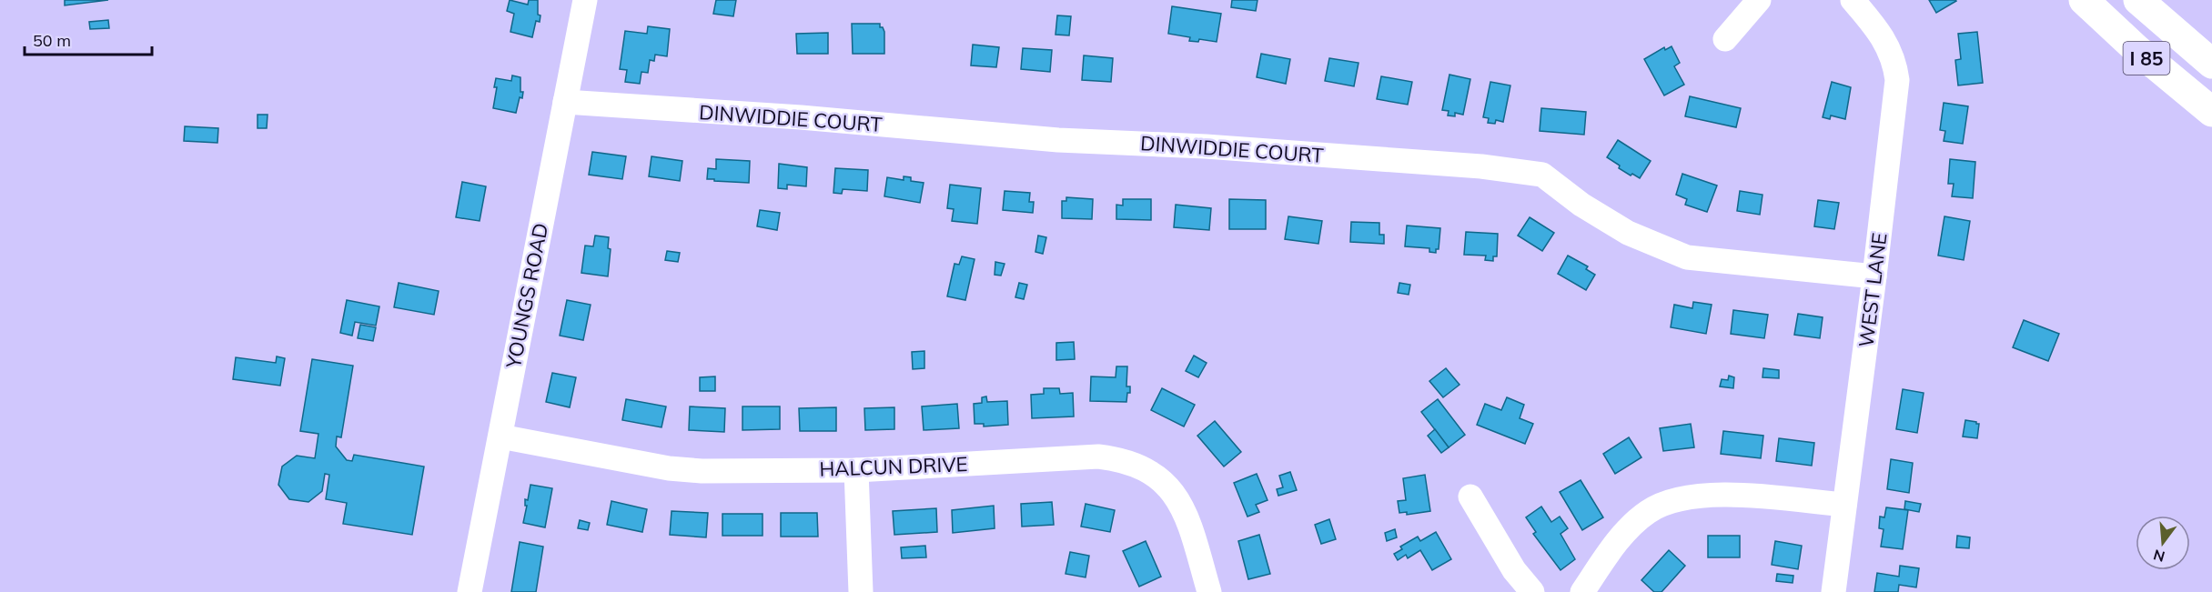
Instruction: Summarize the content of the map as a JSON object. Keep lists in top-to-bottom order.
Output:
{
  "streets": {
    "highway": ["I 85"],
    "street": [
      "DINWIDDIE COURT",
      "WEST LANE",
      "YOUNGS ROAD",
      "HALCUN DRIVE"
    ]
  },
  "crossings": [
    ["DINWIDDIE COURT", "WEST LANE"],
    ["DINWIDDIE COURT", "YOUNGS ROAD"],
    ["YOUNGS ROAD", "HALCUN DRIVE"]
  ],
  "scale_bar": "50 m",
  "north": "bottom"
}
